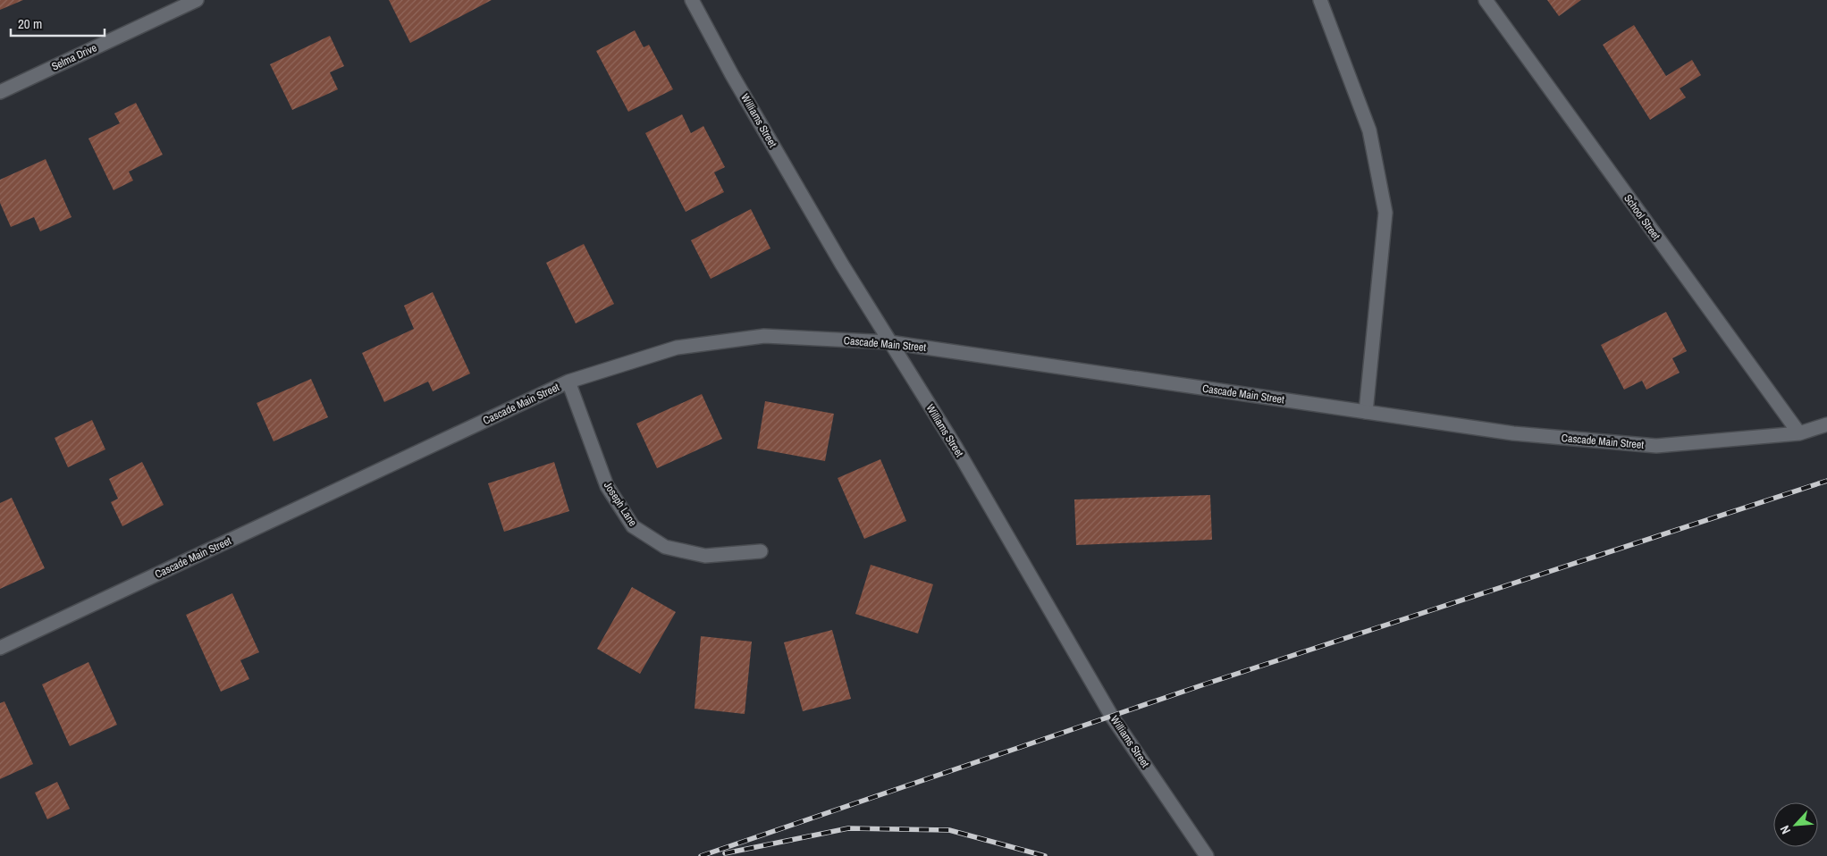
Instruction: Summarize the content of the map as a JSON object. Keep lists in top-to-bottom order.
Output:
{
  "streets": {
    "street": [
      "Selma Drive",
      "Williams Street",
      "School Street",
      "Cascade Main Street",
      "Joseph Lane"
    ]
  },
  "crossings": [
    ["Williams Street", "Cascade Main Street"],
    ["School Street", "Cascade Main Street"],
    ["Cascade Main Street", "Joseph Lane"]
  ],
  "scale_bar": "20 m",
  "north": "bottom left"
}
